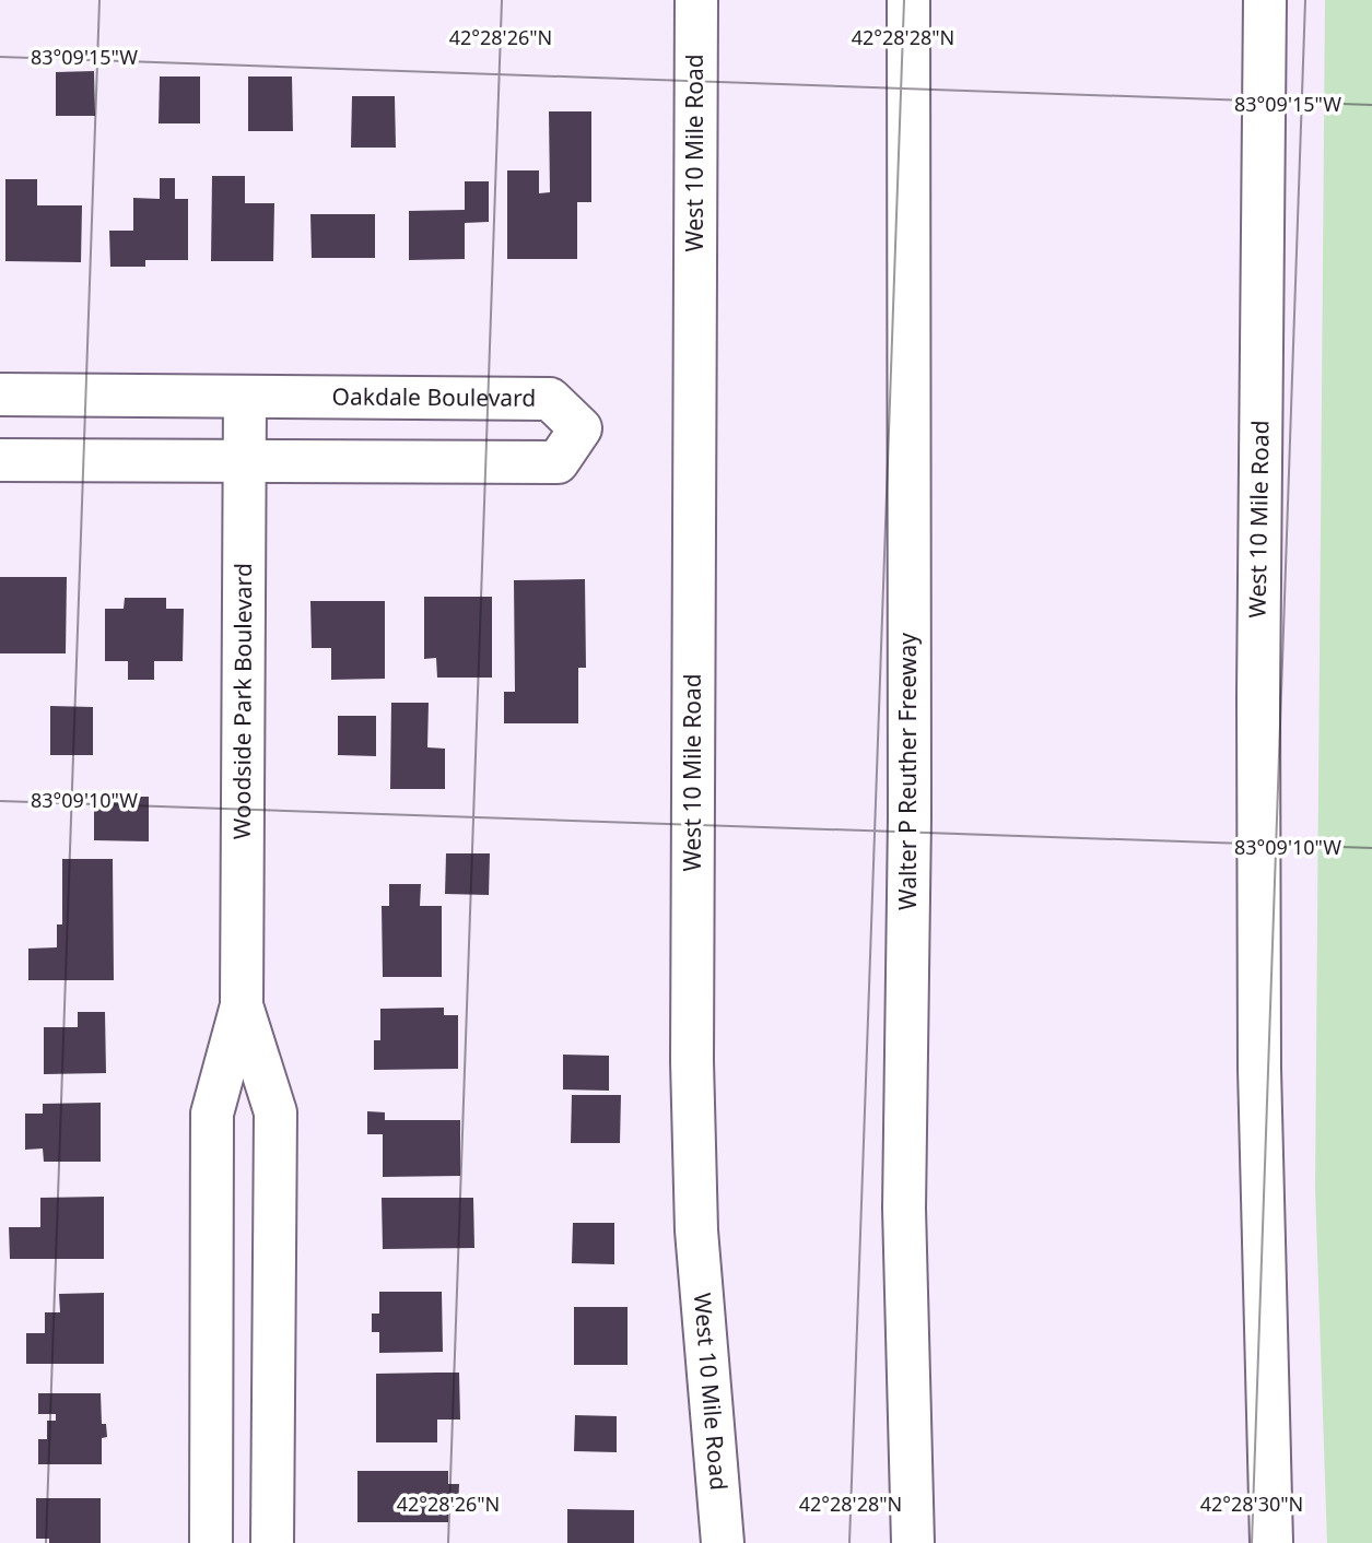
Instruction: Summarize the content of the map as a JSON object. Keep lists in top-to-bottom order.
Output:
{
  "streets": {
    "main road": [
      "West 10 Mile Road",
      "Oakdale Boulevard",
      "Woodside Park Boulevard",
      "Walter P Reuther Freeway"
    ]
  },
  "crossings": [
    ["Oakdale Boulevard", "Woodside Park Boulevard"]
  ],
  "coordinates": [
    "42°28'26\"N",
    "42°28'28\"N",
    "83°09'15\"W",
    "83°09'10\"W",
    "42°28'30\"N"
  ]
}
